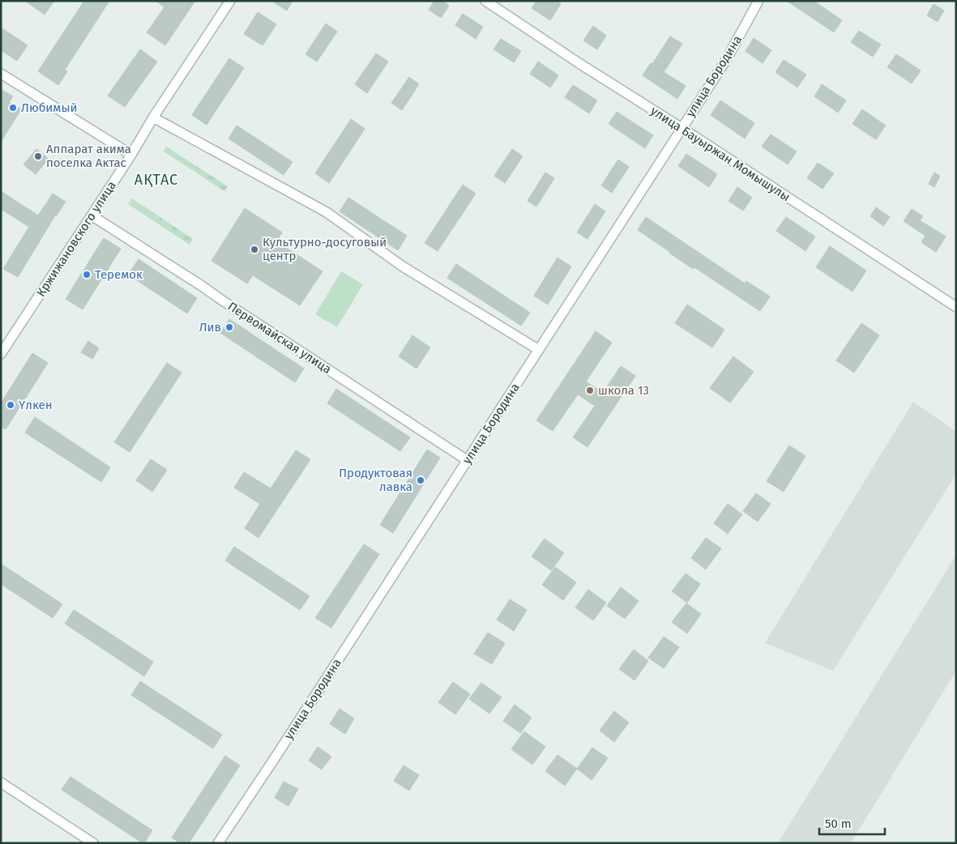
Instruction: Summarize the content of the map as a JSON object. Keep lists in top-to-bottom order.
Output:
{
  "streets": {
    "street": [
      "улица Бородина",
      "улица Бауыржан Момышулы",
      "Кржижановского улица",
      "Первомайская улица"
    ]
  },
  "crossings": [
    ["улица Бородина", "улица Бауыржан Момышулы"],
    ["улица Бородина", "Первомайская улица"],
    ["Кржижановского улица", "Первомайская улица"]
  ],
  "districts": ["АҚТАС"],
  "places": [
    "Любимый",
    "Аппарат акима поселка Актас",
    "Культурно-досуговый центр",
    "Теремок",
    "Лив",
    "школа 13",
    "Yлкен",
    "Продуктовая лавка"
  ],
  "scale_bar": "50 m"
}
